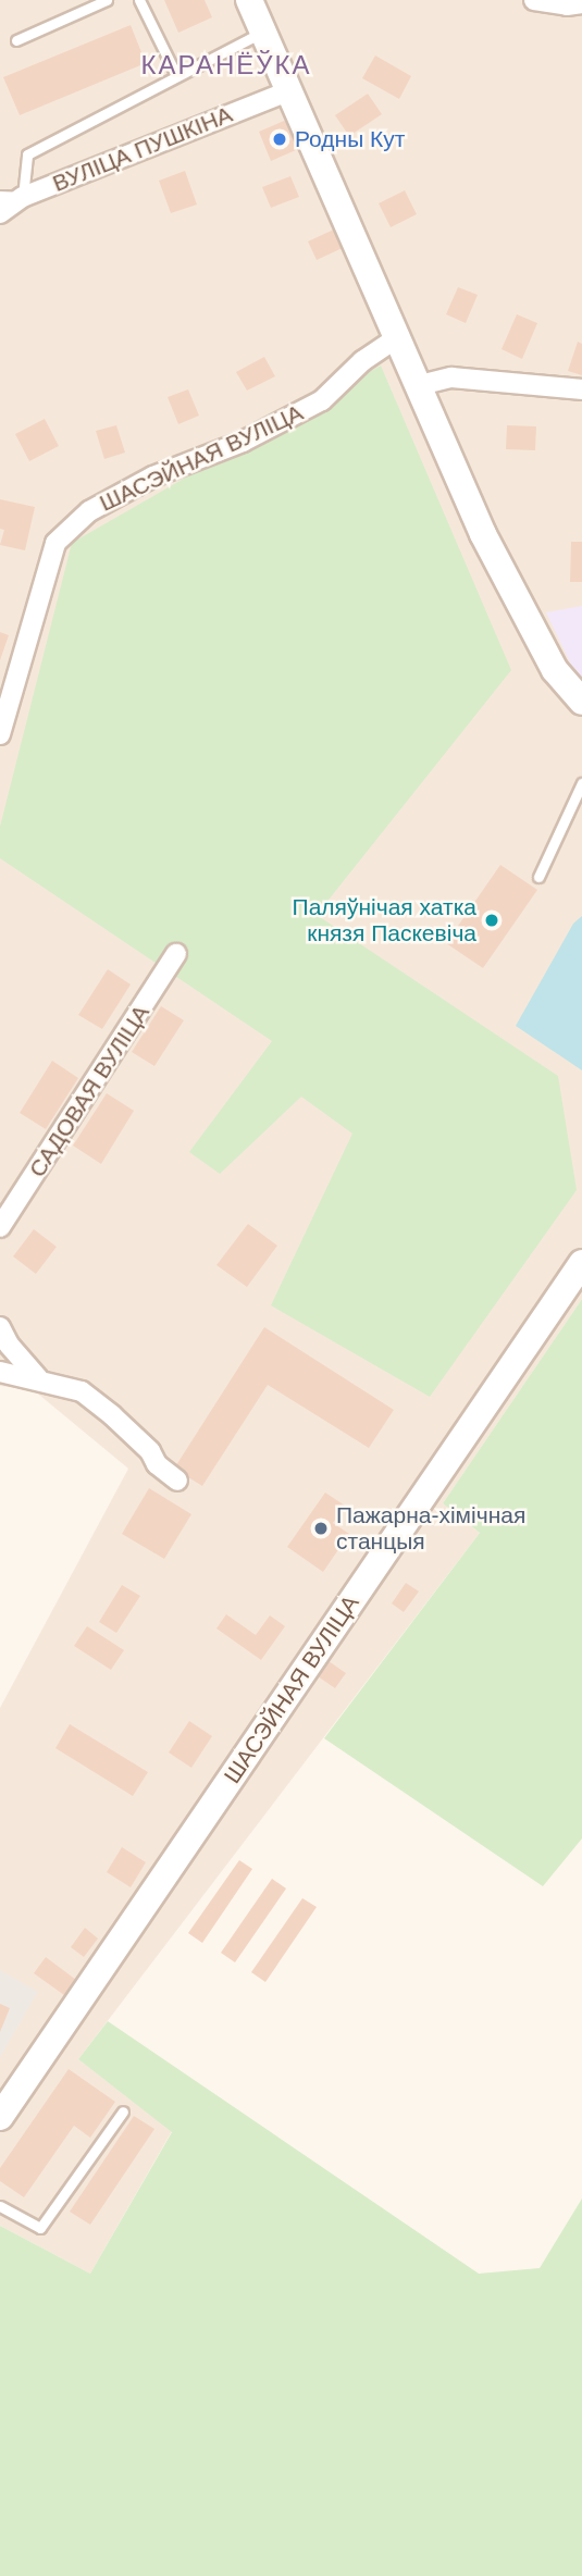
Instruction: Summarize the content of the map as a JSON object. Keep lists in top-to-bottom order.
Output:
{
  "streets": {
    "main road": ["ШАСЭЙНАЯ ВУЛІЦА"],
    "street": ["ВУЛІЦА ПУШКІНА", "САДОВАЯ ВУЛІЦА"]
  },
  "districts": ["КАРАНЁЎКА"],
  "places": ["Родны Кут", "Паляўнічая хатка князя Паскевіча", "Пажарна-хімічная станцыя"]
}
